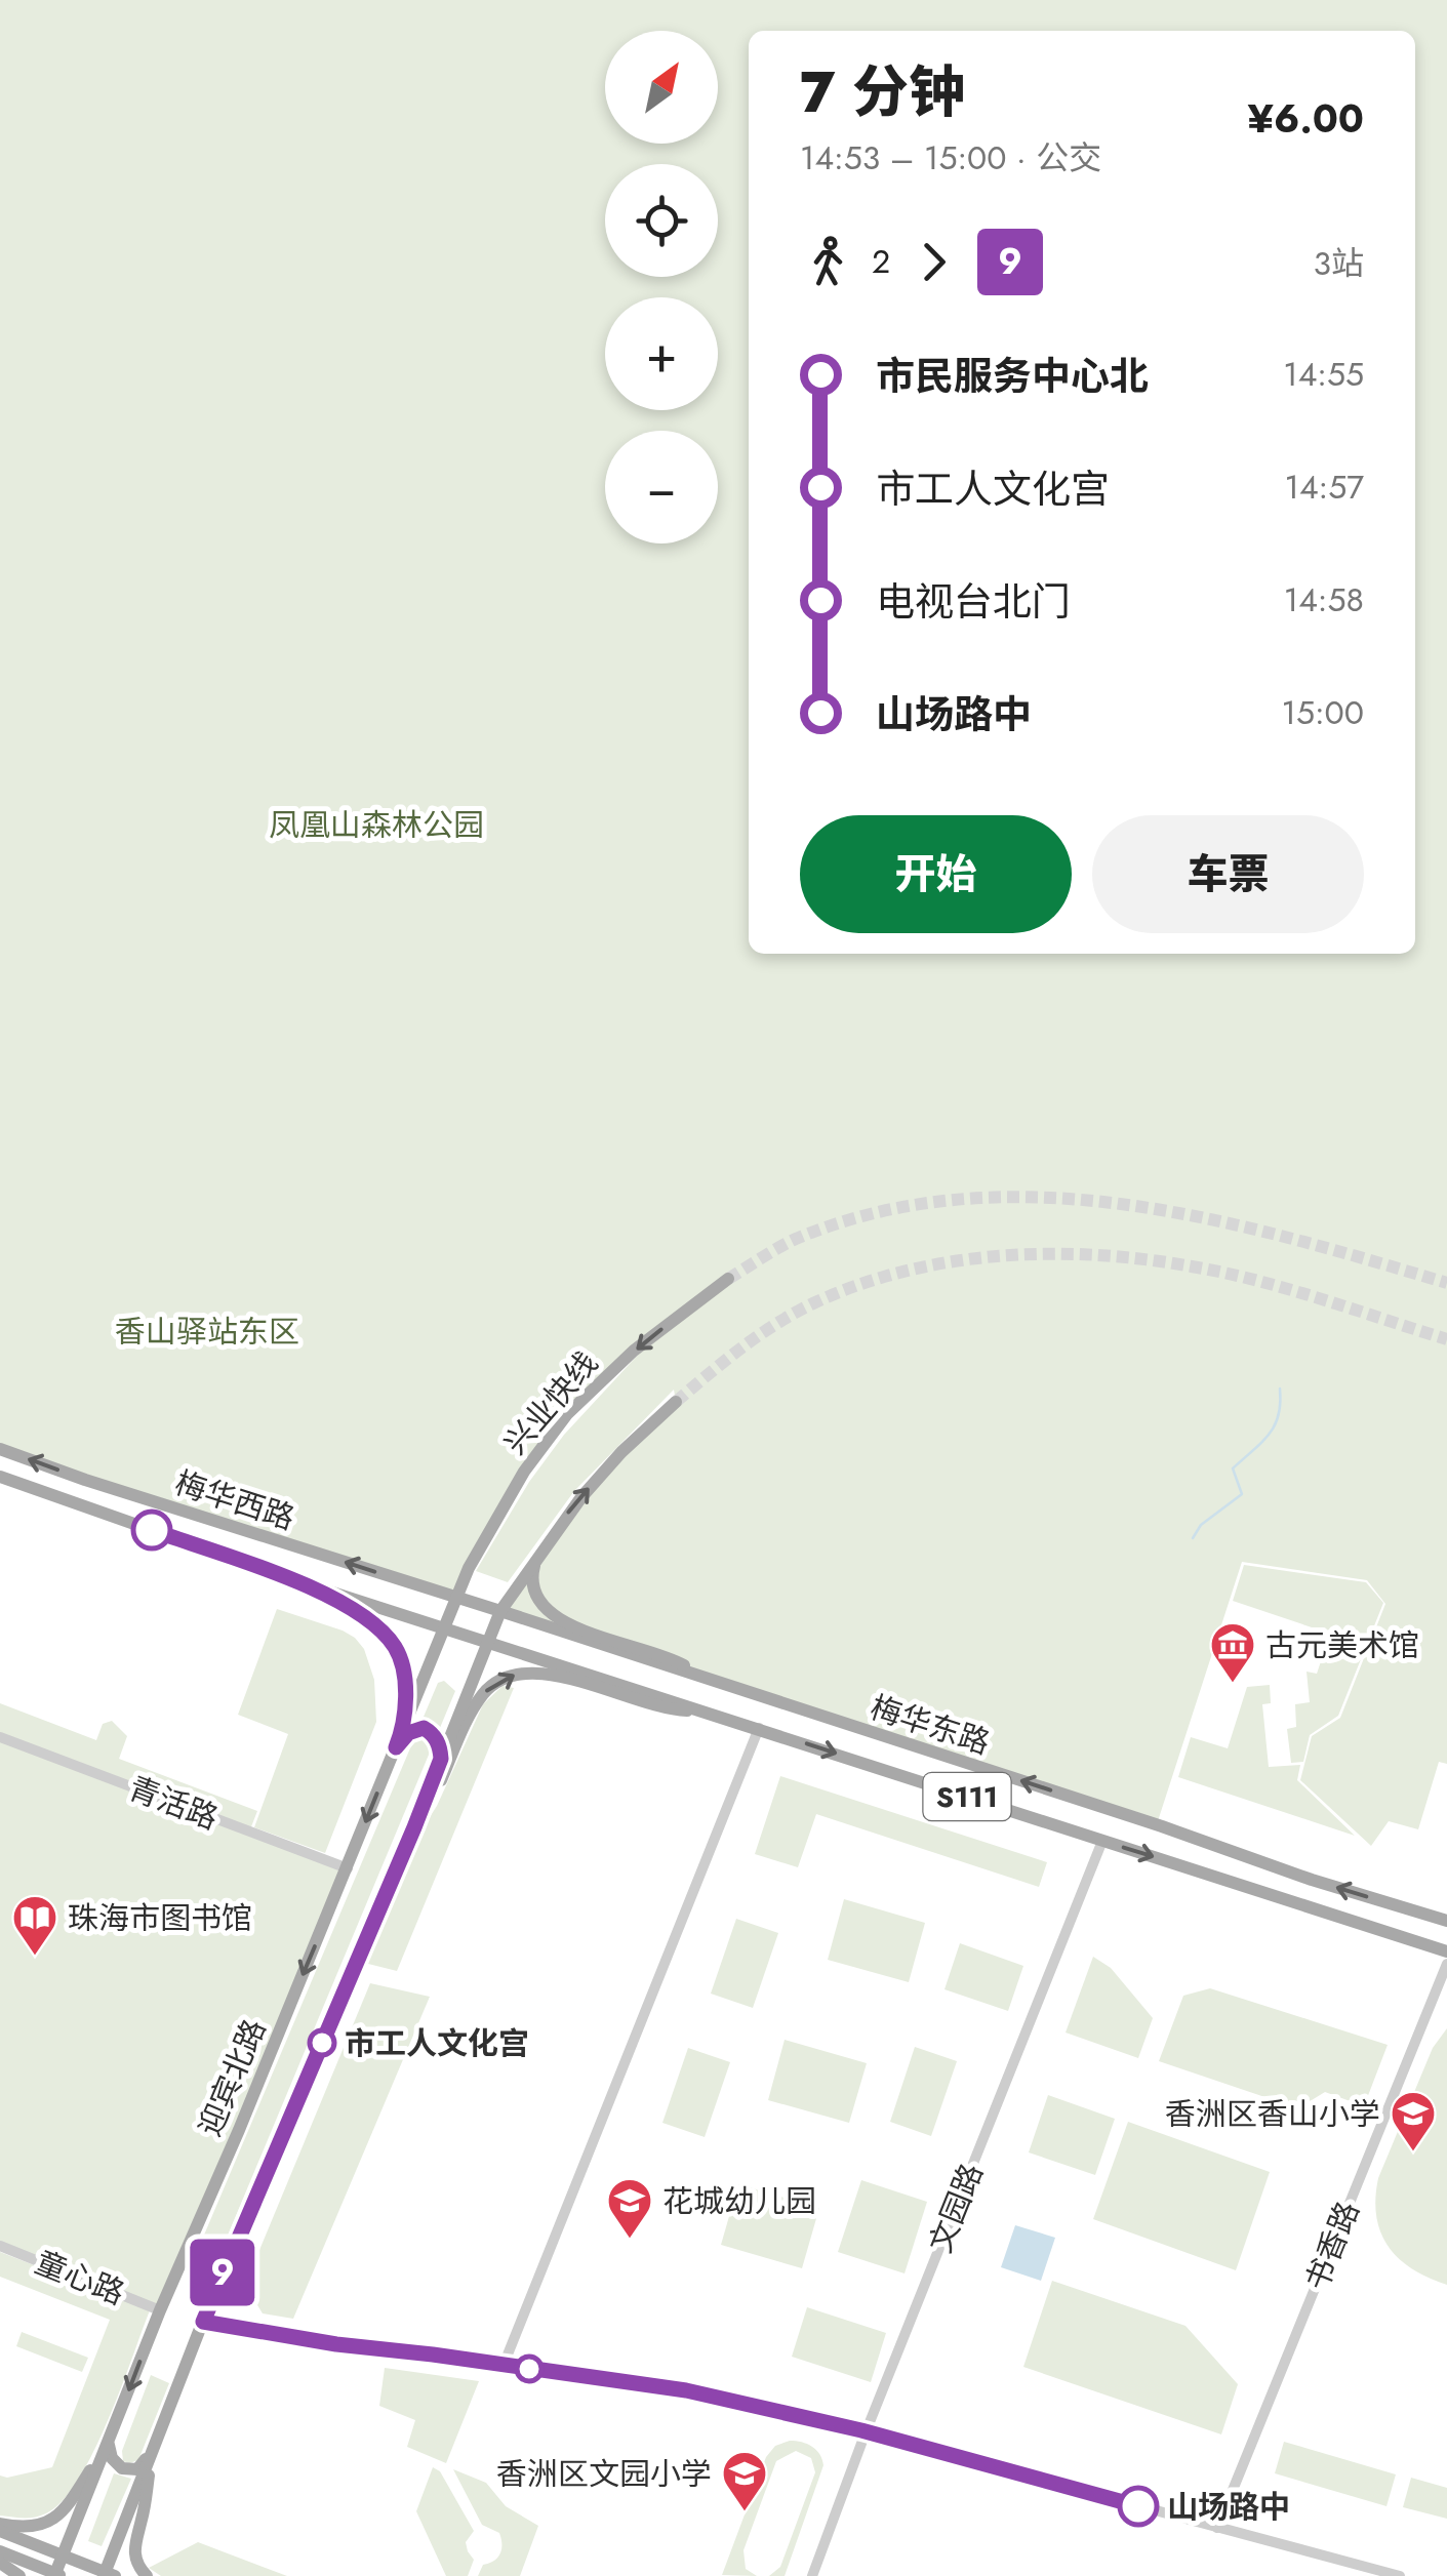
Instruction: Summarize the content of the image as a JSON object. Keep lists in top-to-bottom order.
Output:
{
  "streets": {
    "main road": [
      "兴业快线",
      "梅华西路",
      "梅华东路",
      "S111",
      "迎宾北路"
    ],
    "street": [
      "青活路",
      "文园路",
      "书香路",
      "童心路"
    ]
  },
  "crossings": [
    ["兴业快线", "梅华西路"],
    ["兴业快线", "梅华东路"],
    ["兴业快线", "迎宾北路"],
    ["梅华西路", "梅华东路"],
    ["梅华西路", "迎宾北路"],
    ["梅华东路", "迎宾北路"],
    ["梅华东路", "文园路"],
    ["青活路", "迎宾北路"],
    ["迎宾北路", "童心路"]
  ],
  "parks": ["凤凰山森林公园", "香山驿站东区"],
  "places": {
    "museum": ["古元美术馆"],
    "library": ["珠海市图书馆"],
    "other": ["市工人文化宫", "山场路中"],
    "school or university": ["香洲区香山小学", "花城幼儿园", "香洲区文园小学"]
  },
  "lines": ["bus line 9"],
  "north": "top right",
  "page": {
    "on_map": "9",
    "map_buttons": ["+", "−"],
    "heading": ["7 分钟", "14:53 – 15:00 · 公交", "¥6.00"],
    "legs": ["2", "9", "3站"],
    "list": [
      {
        "name": "市民服务中心北",
        "value": "14:55"
      },
      {
        "name": "市工人文化宫",
        "value": "14:57"
      },
      {
        "name": "电视台北门",
        "value": "14:58"
      },
      {
        "name": "山场路中",
        "value": "15:00"
      }
    ],
    "buttons": ["开始", "车票"]
  }
}
